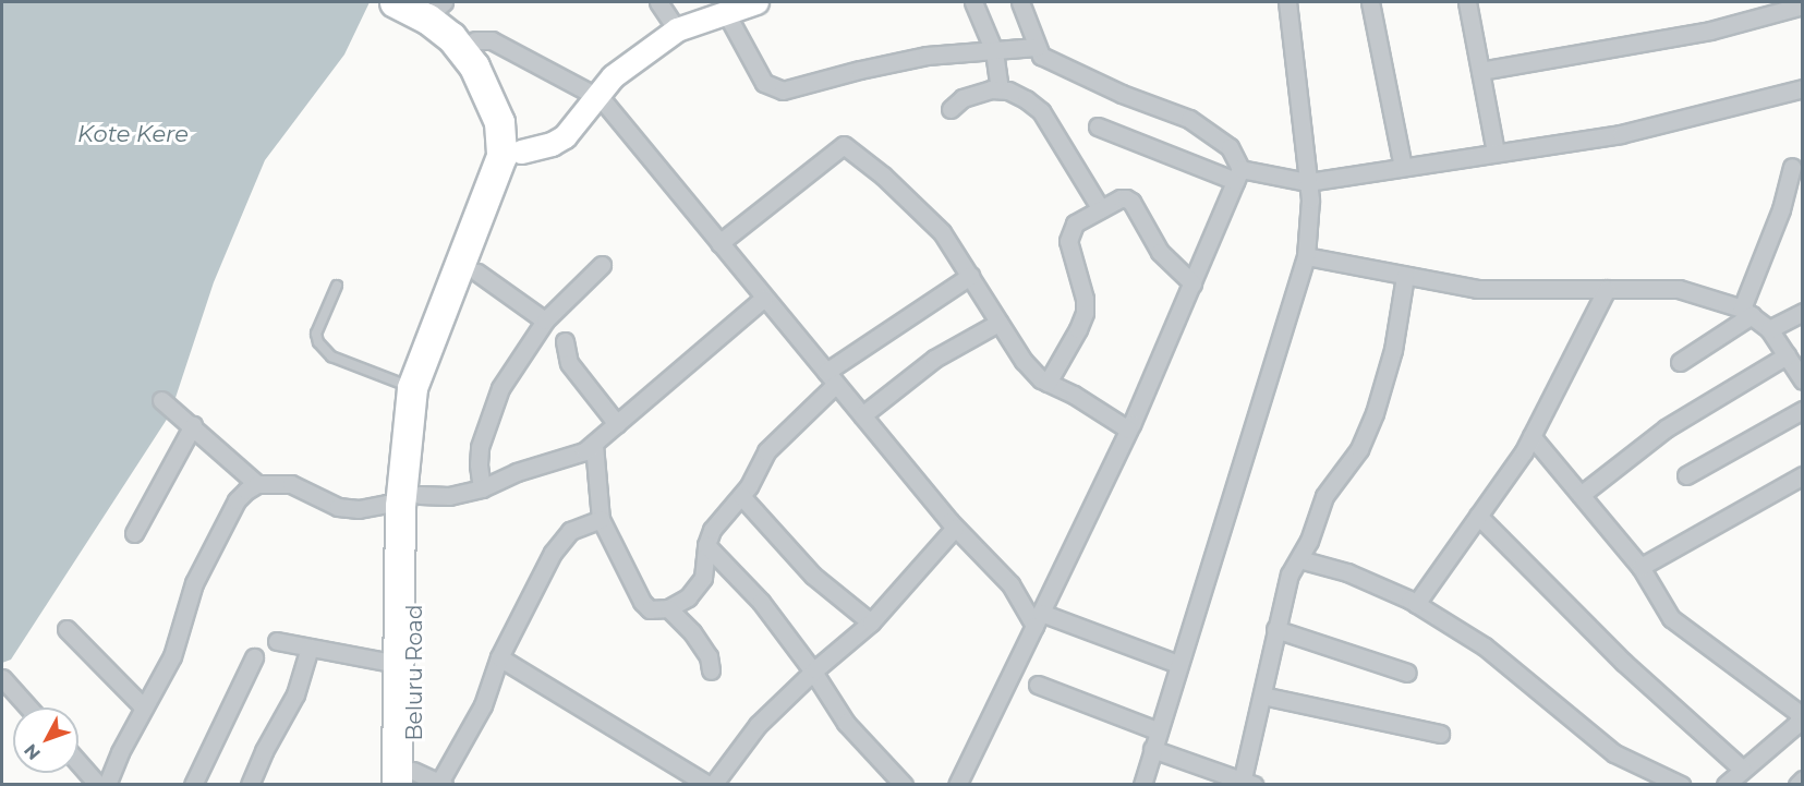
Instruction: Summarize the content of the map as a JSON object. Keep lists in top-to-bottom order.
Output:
{
  "streets": {
    "highway": ["Beluru Road"]
  },
  "water": ["Kote Kere"],
  "north": "bottom left"
}
